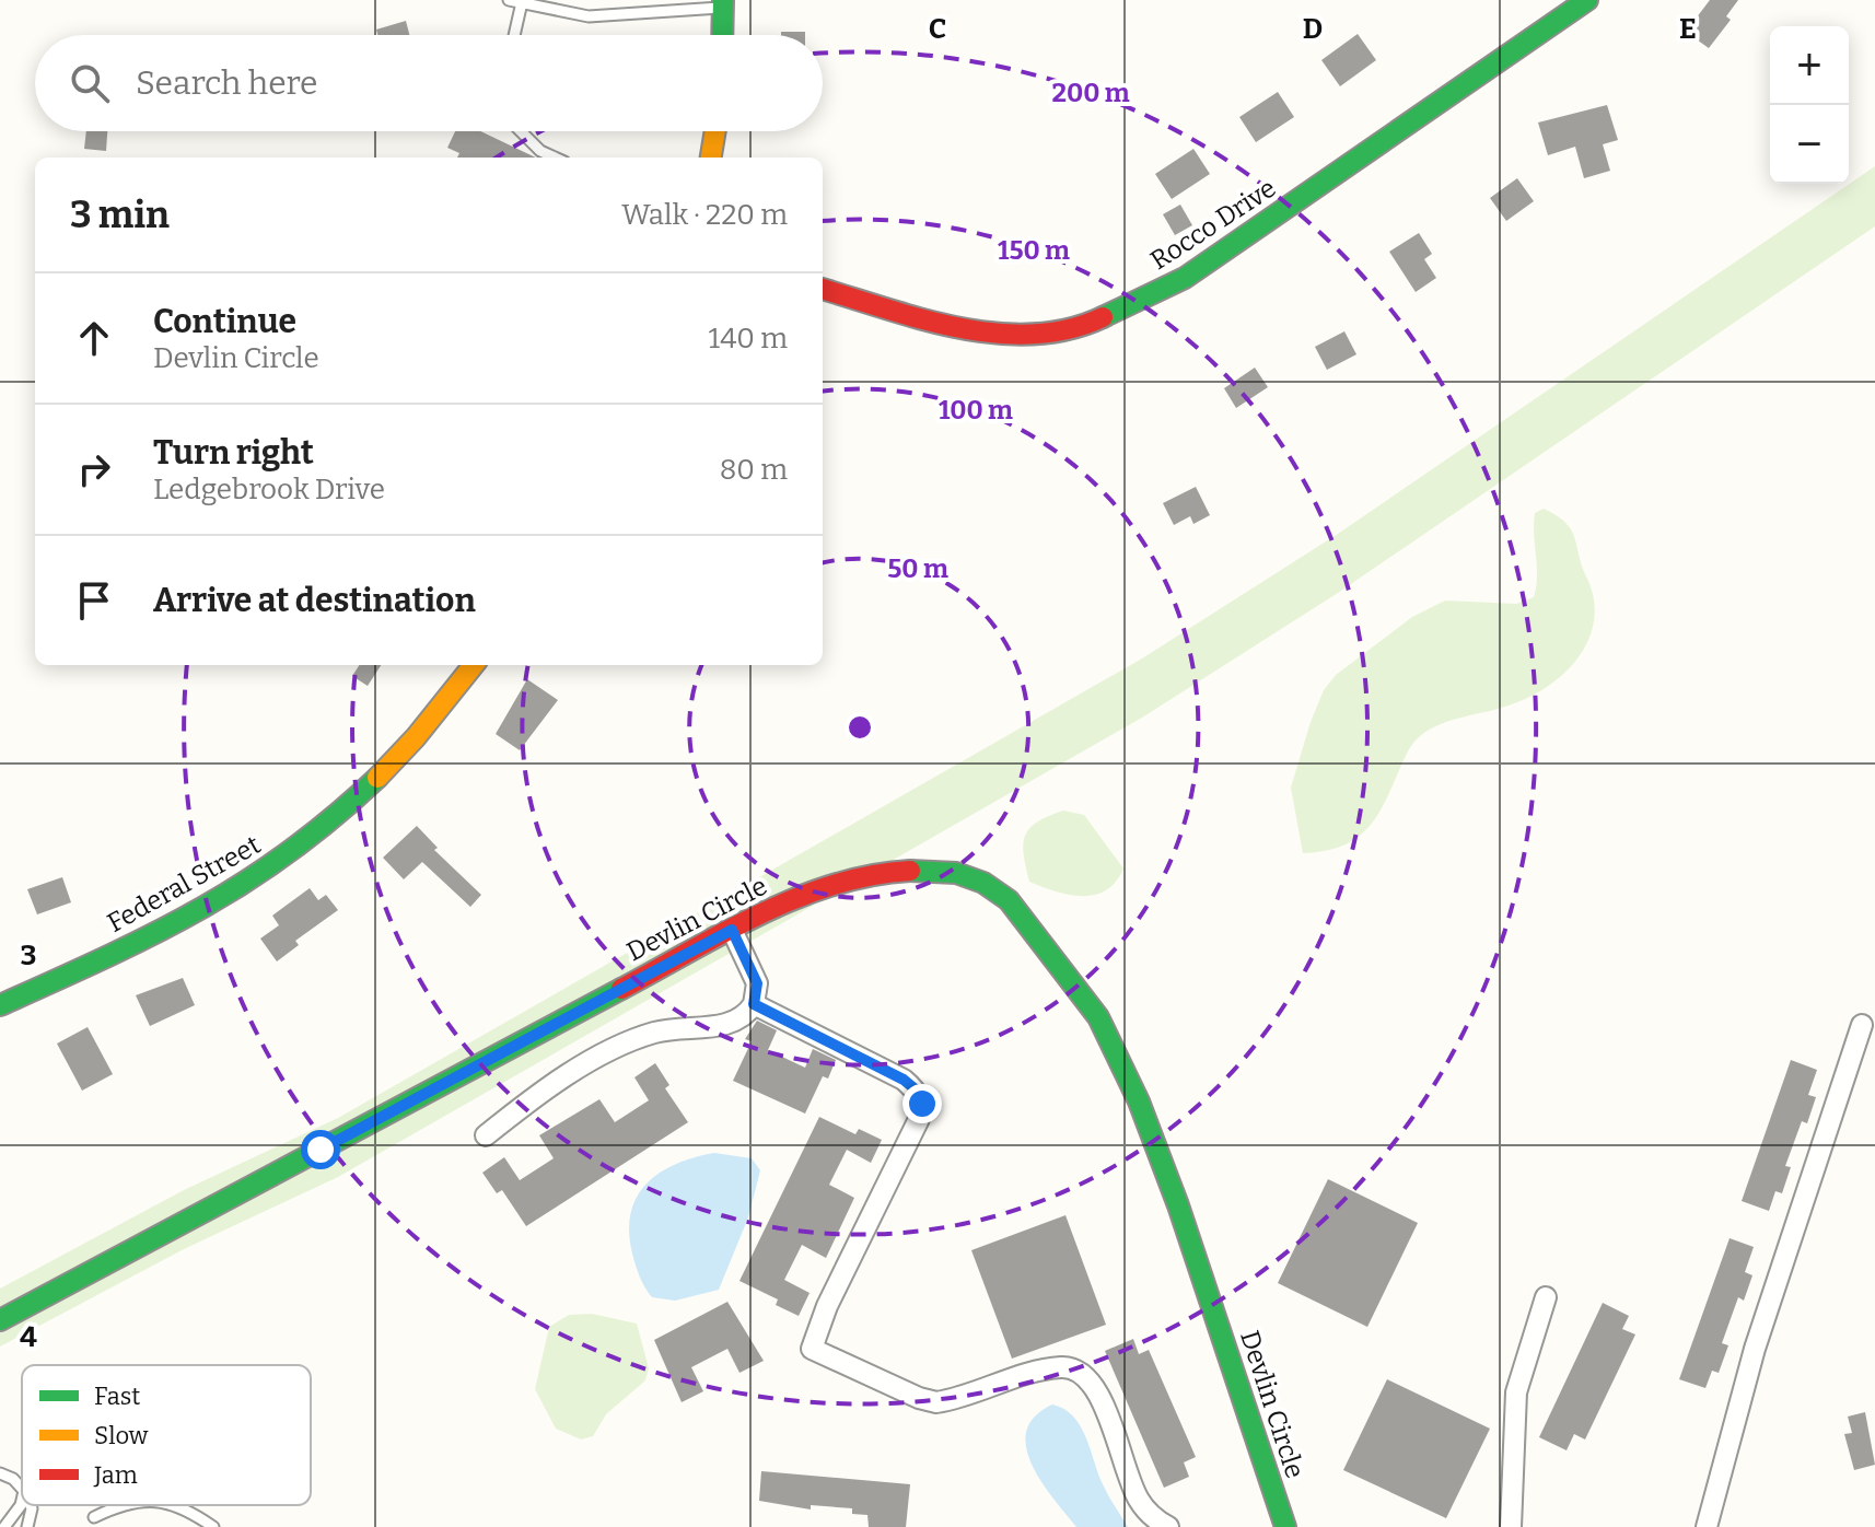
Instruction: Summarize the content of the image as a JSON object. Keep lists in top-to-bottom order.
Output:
{
  "streets": {
    "street": ["Rocco Drive", "Federal Street", "Devlin Circle"]
  },
  "legend": ["Fast", "Slow", "Jam"],
  "page": {
    "map_buttons": ["+", "−"],
    "search": "Search here",
    "heading": ["3 min", "Walk · 220 m"],
    "list": [
      ["Continue", "Devlin Circle", "140 m"],
      ["Turn right", "Ledgebrook Drive", "80 m"],
      "Arrive at destination"
    ]
  },
  "grid": {
    "columns": ["C", "D", "E"],
    "rows": ["3", "4"]
  },
  "rings": [
    "200 m",
    "150 m",
    "100 m",
    "50 m"
  ]
}
